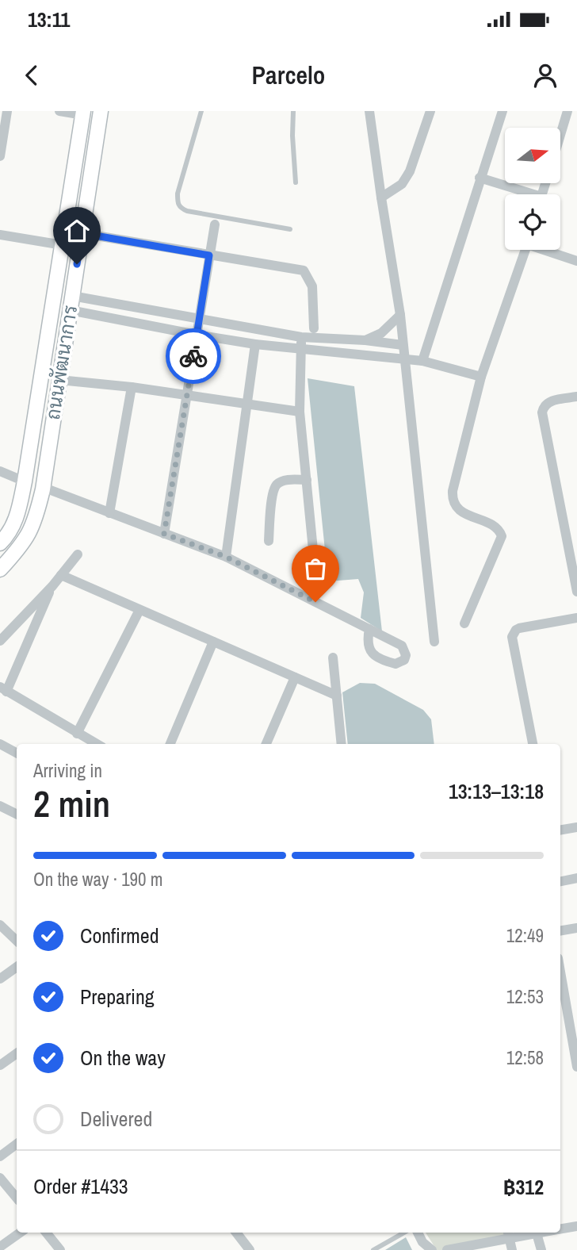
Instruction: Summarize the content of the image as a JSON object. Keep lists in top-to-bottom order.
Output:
{
  "streets": {
    "main road": ["ถนนพัฒนาการ"]
  },
  "north": "right",
  "page": {
    "status": "13:11",
    "header": "Parcelo",
    "heading": ["2 min", "Arriving in", "13:13–13:18"],
    "panel": ["Order #1433", "฿312"],
    "bar": "On the way · 190 m",
    "list": [
      ["Confirmed", "12:49"],
      ["Preparing", "12:53"],
      ["On the way", "12:58"],
      "Delivered"
    ]
  }
}
